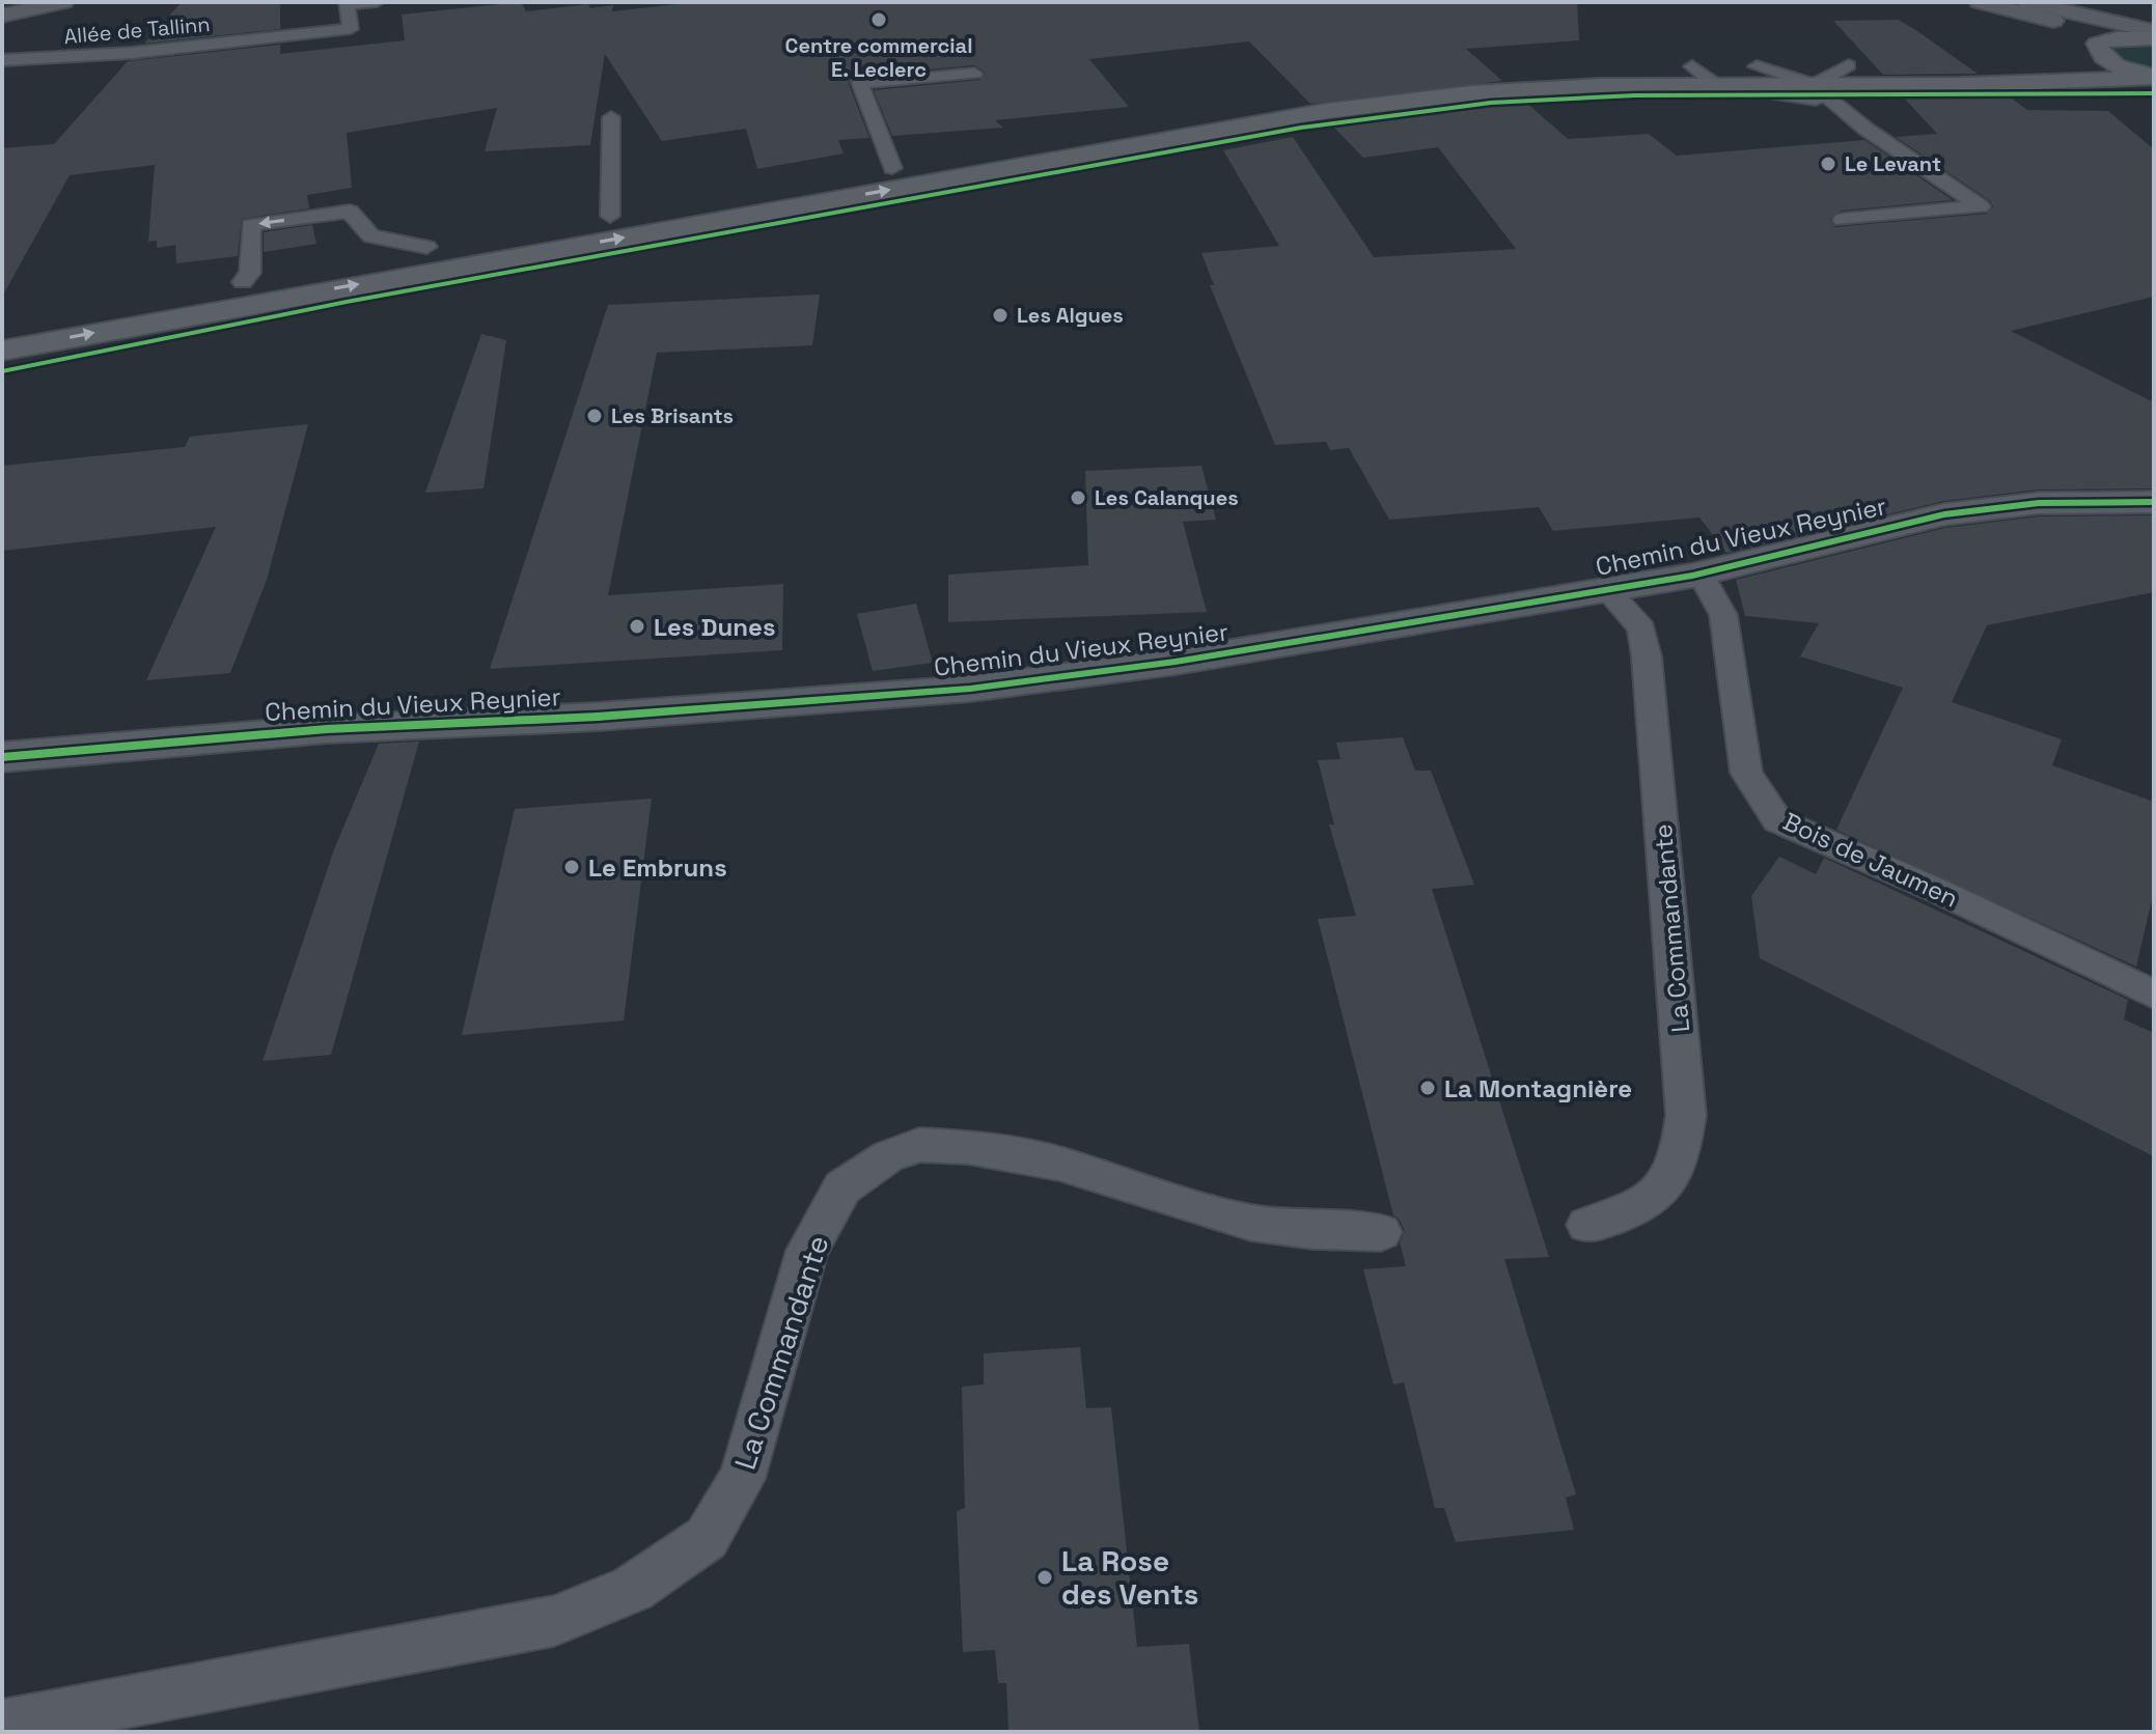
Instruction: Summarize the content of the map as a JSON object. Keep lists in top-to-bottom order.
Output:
{
  "streets": {
    "street": ["Chemin du Vieux Reynier"],
    "lane": ["Allée de Tallinn", "Bois de Jaumen", "La Commandante"]
  },
  "crossings": [
    ["Chemin du Vieux Reynier", "Bois de Jaumen"],
    ["Chemin du Vieux Reynier", "La Commandante"]
  ],
  "places": [
    "Centre commercial E. Leclerc",
    "Le Levant",
    "Les Algues",
    "Les Brisants",
    "Les Calanques",
    "Les Dunes",
    "Le Embruns",
    "La Montagnière",
    "La Rose des Vents"
  ]
}
